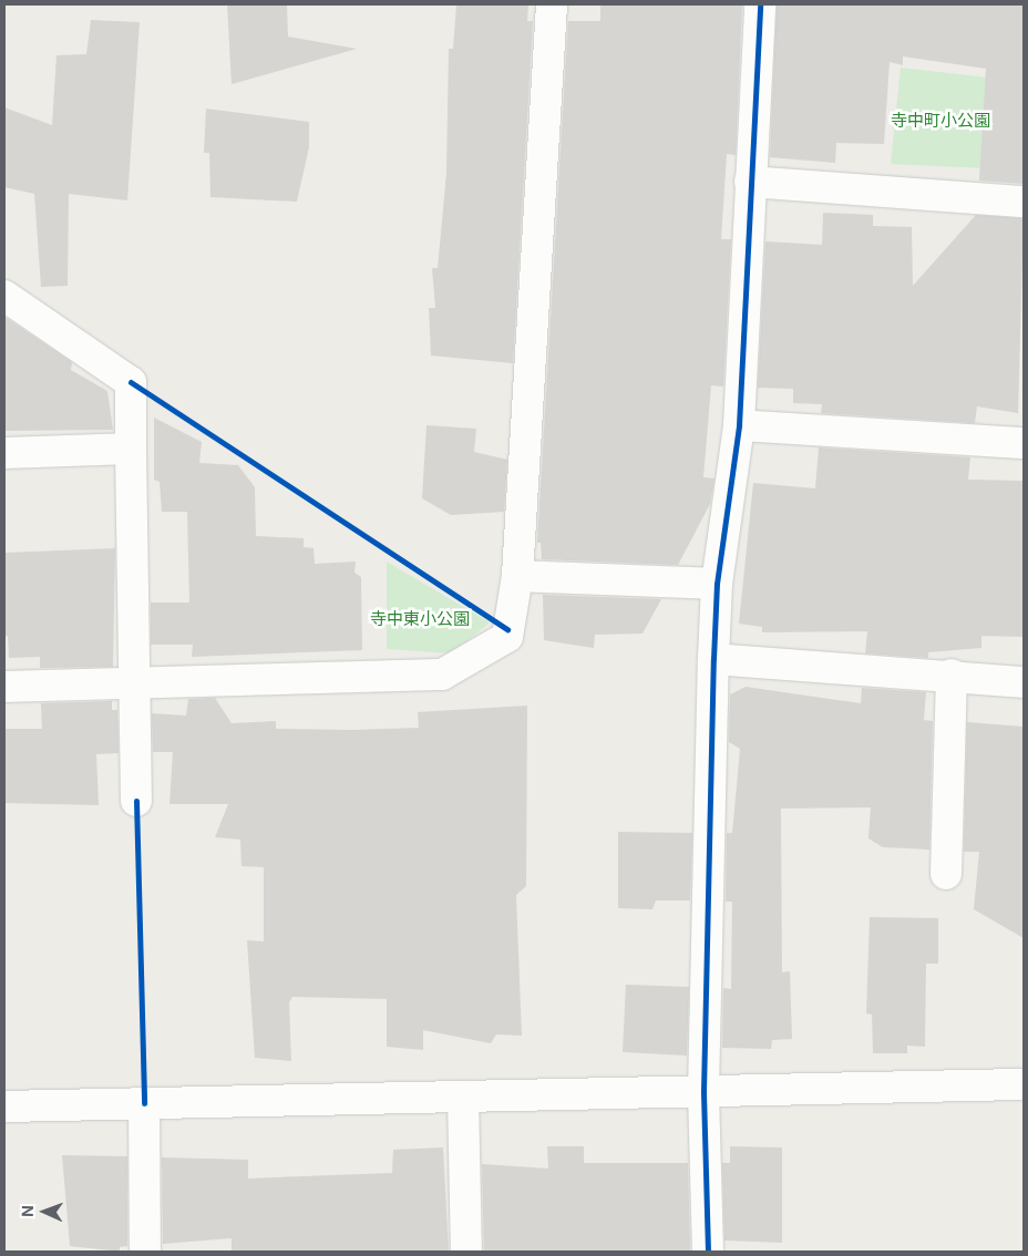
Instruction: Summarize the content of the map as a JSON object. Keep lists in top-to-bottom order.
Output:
{
  "parks": ["寺中町小公園", "寺中東小公園"],
  "north": "left"
}
